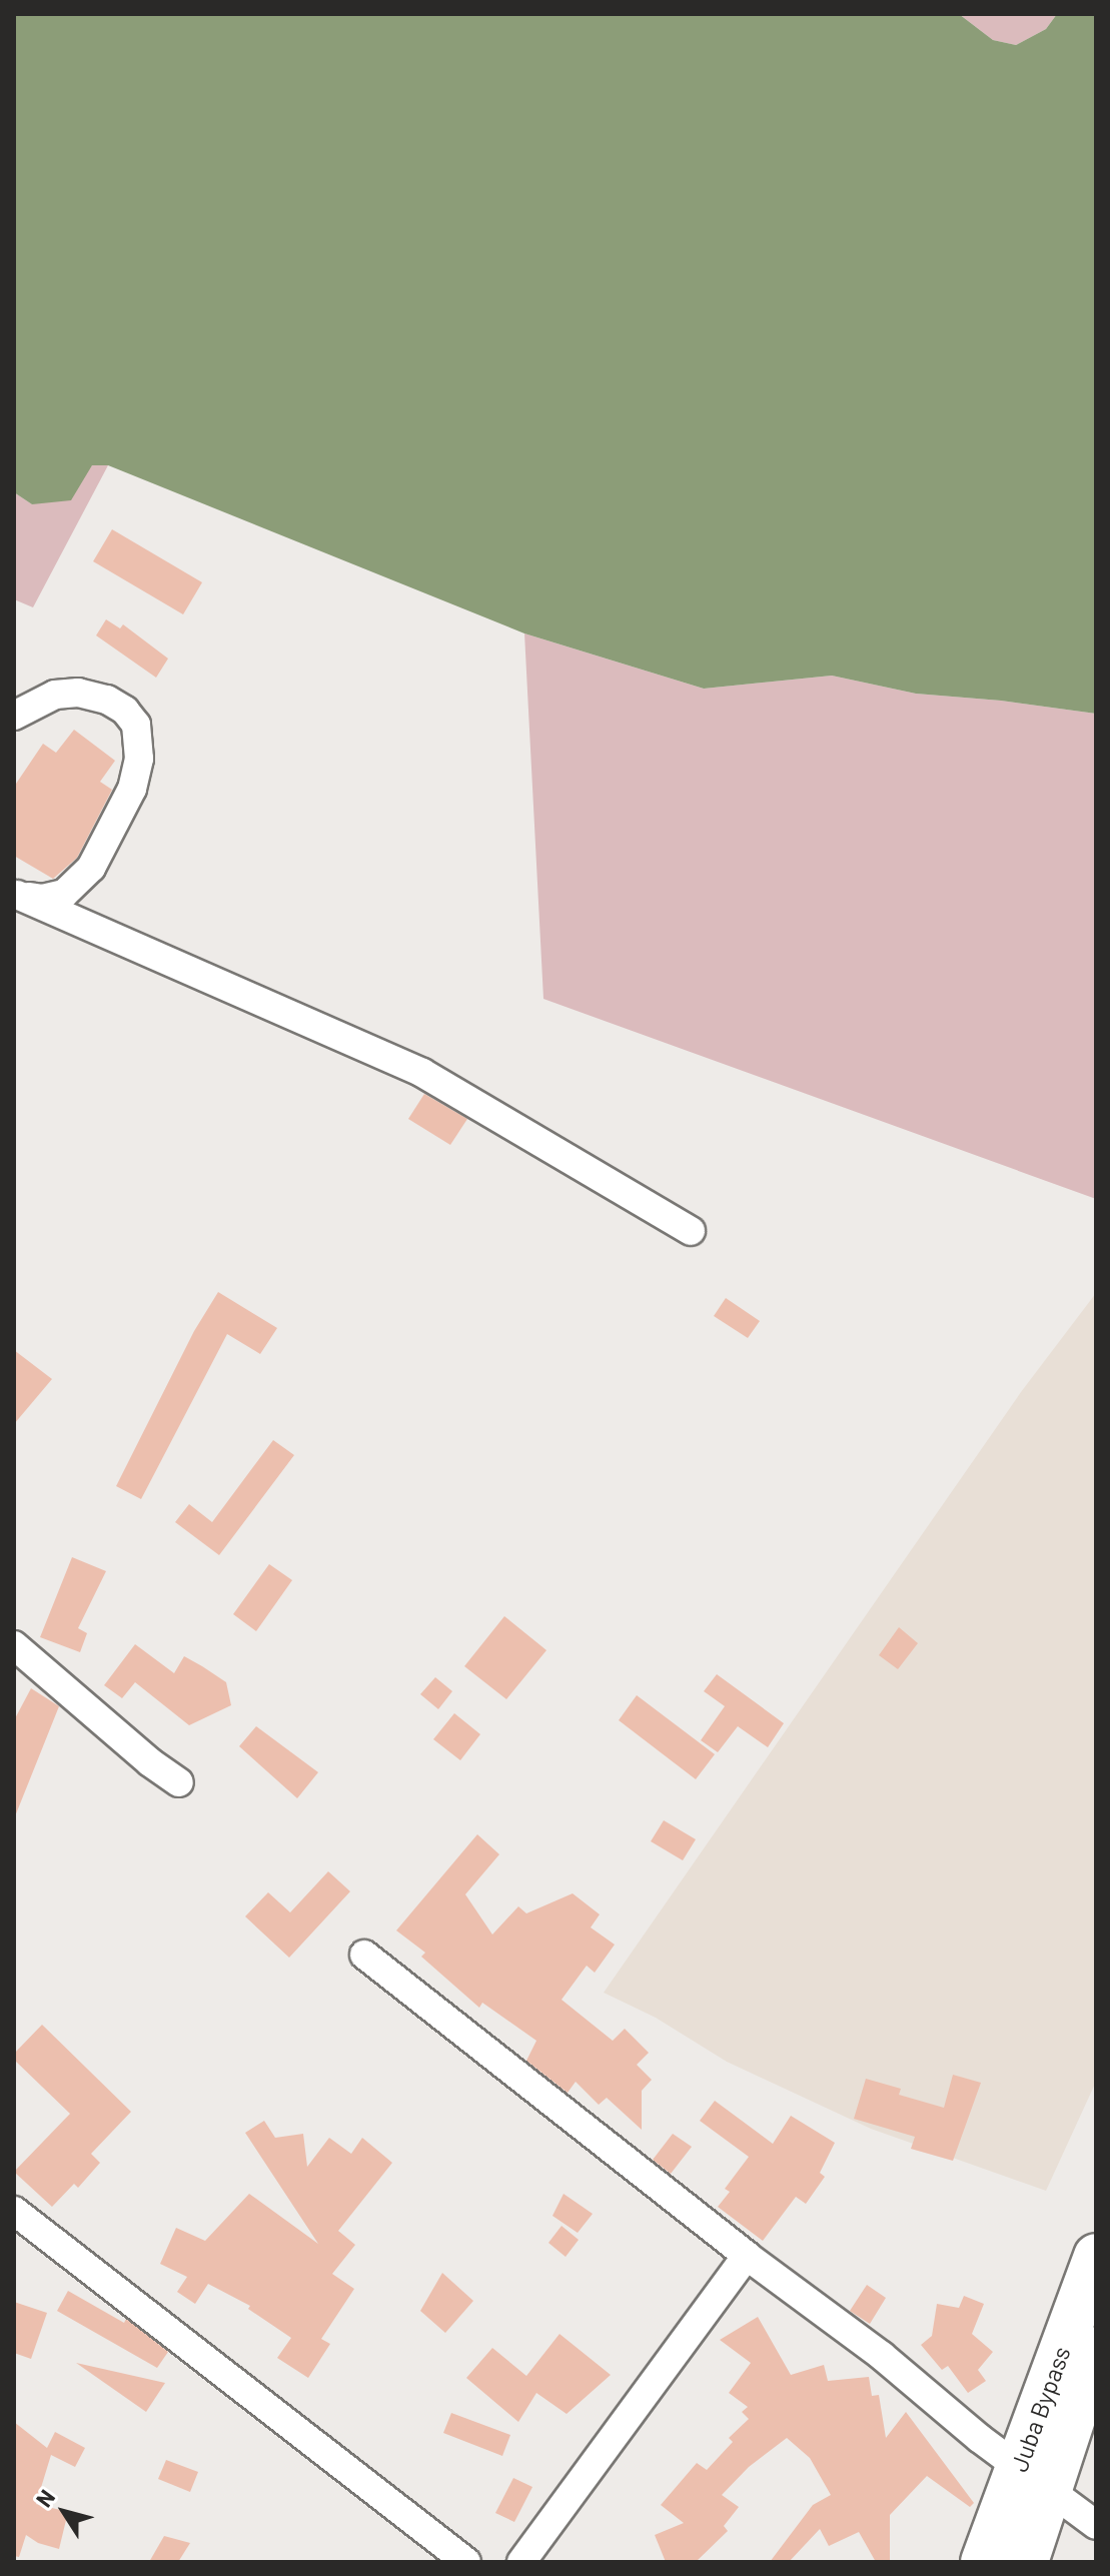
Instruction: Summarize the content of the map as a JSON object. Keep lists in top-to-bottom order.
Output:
{
  "streets": {
    "main road": ["Juba Bypass"]
  },
  "north": "top left"
}
